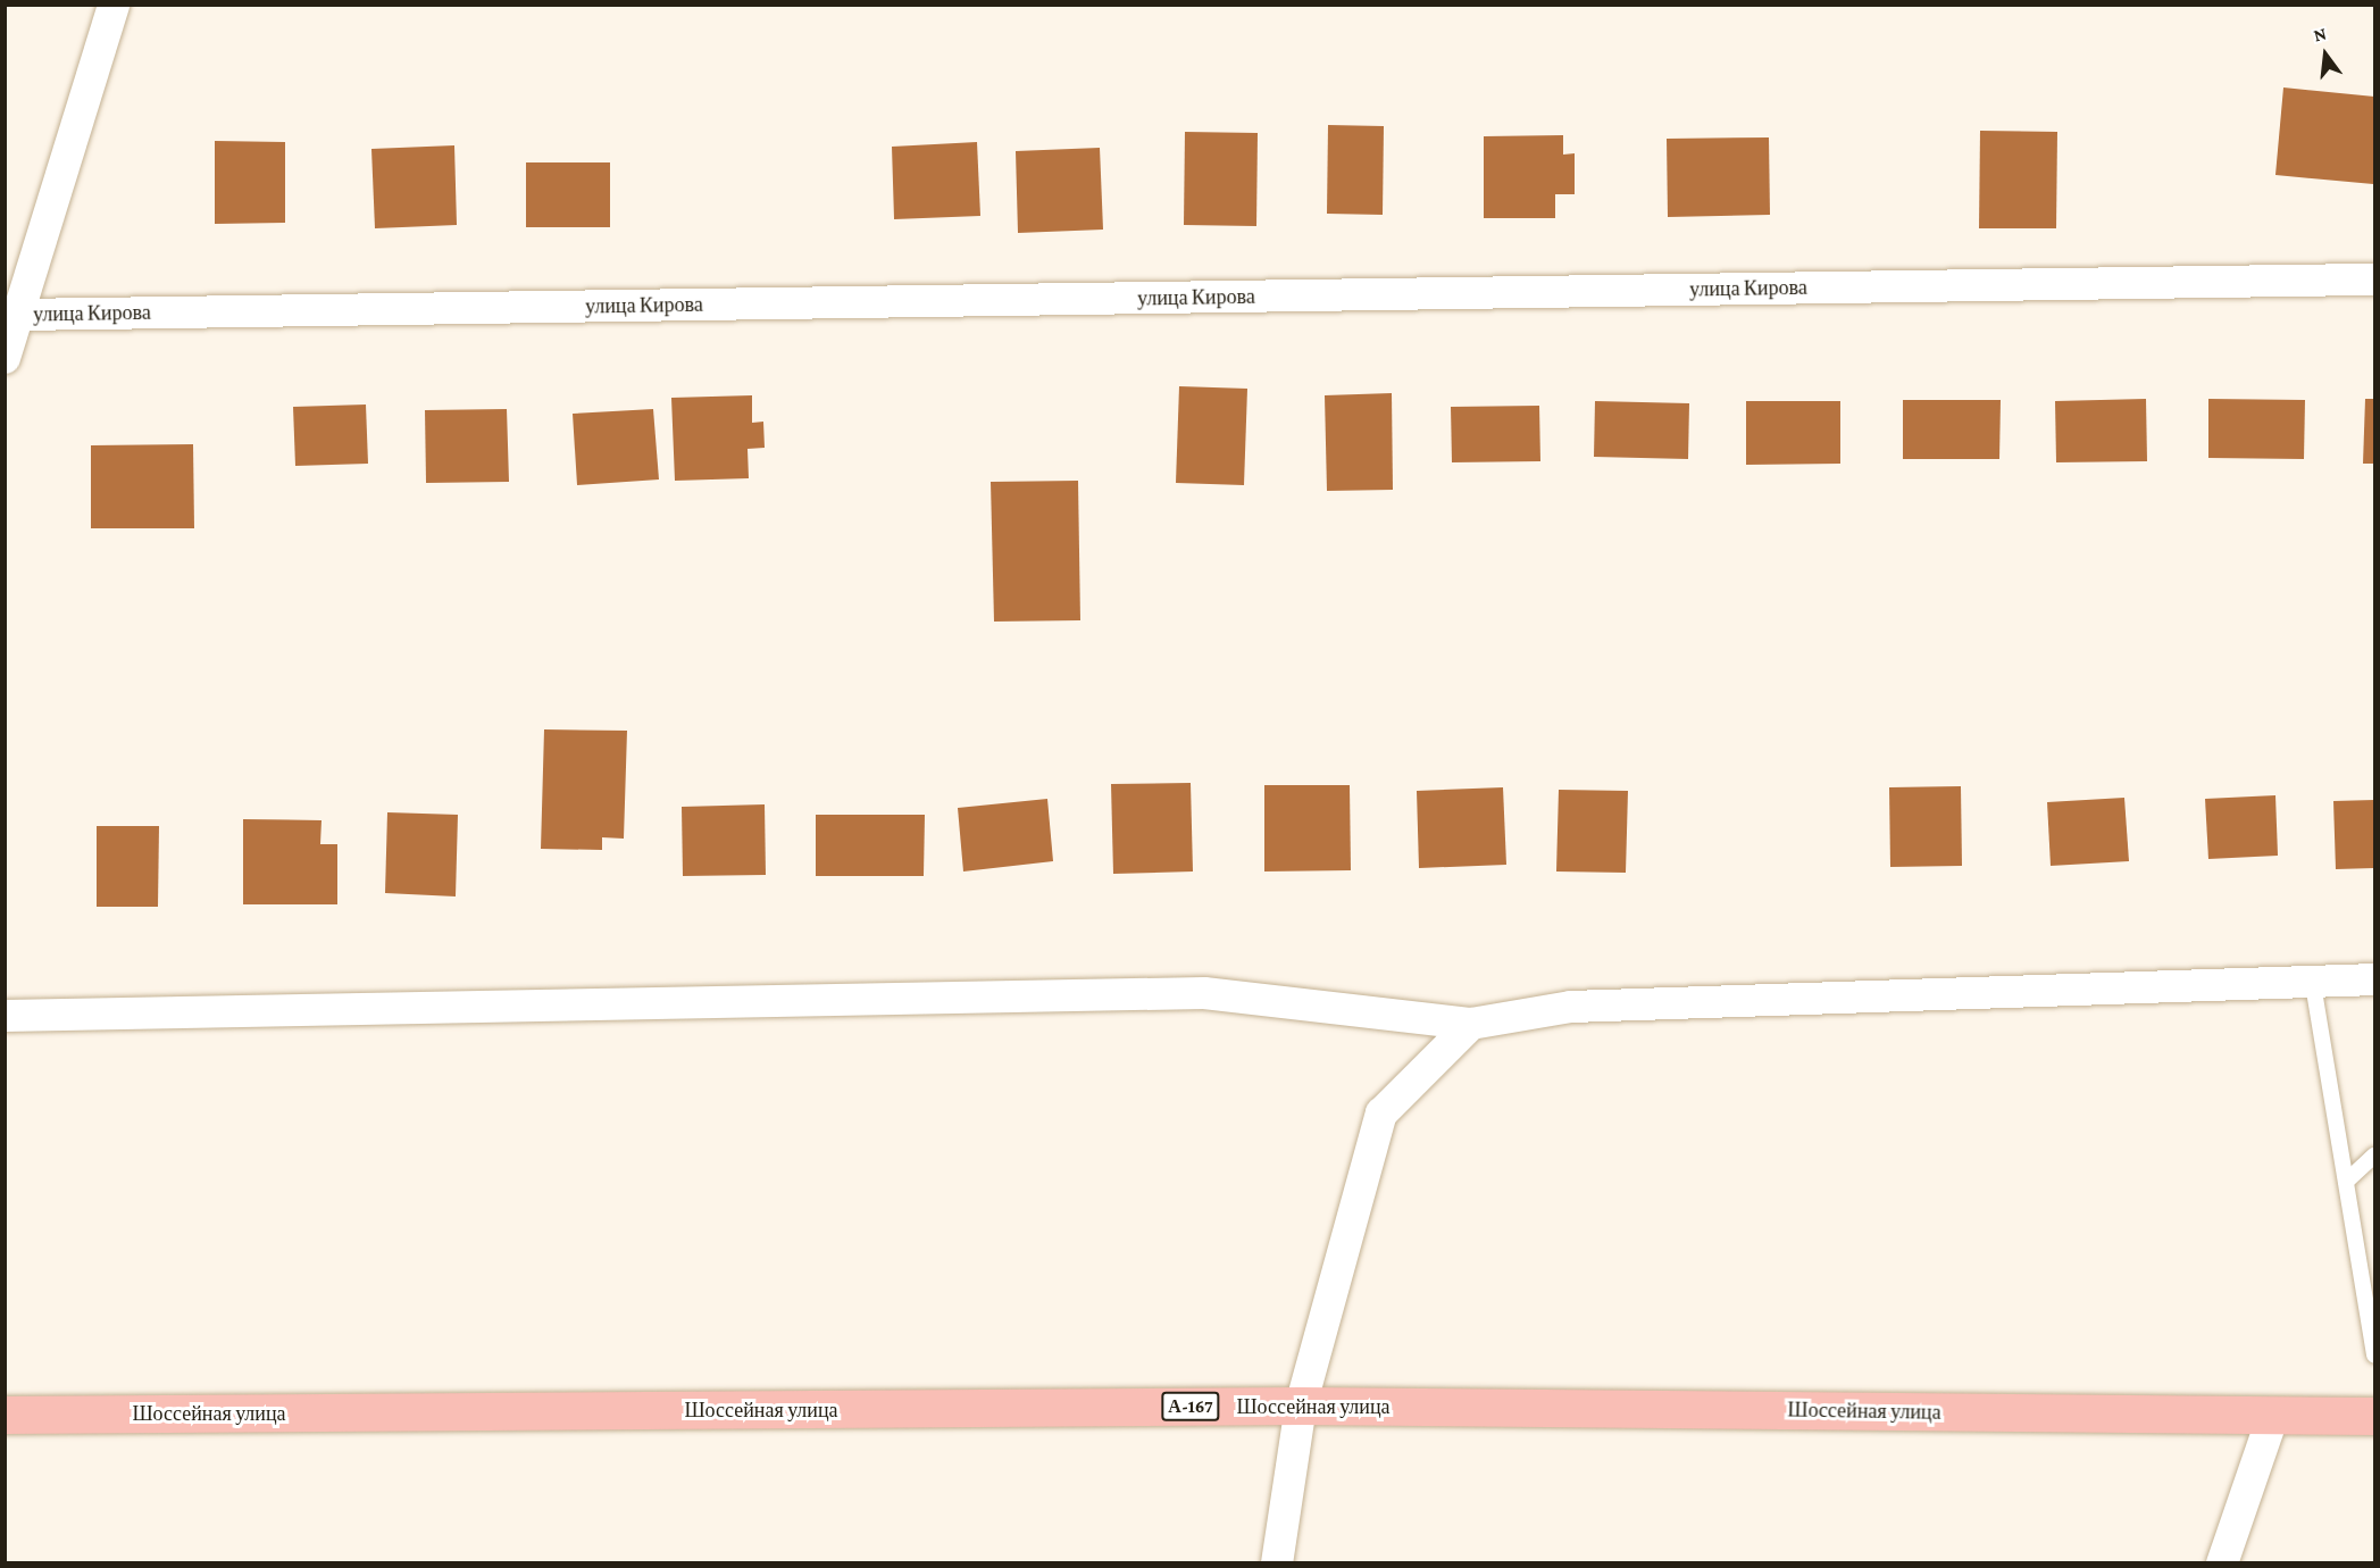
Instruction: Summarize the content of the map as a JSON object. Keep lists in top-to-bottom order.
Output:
{
  "streets": {
    "highway": ["А-167", "Шоссейная улица"],
    "street": ["улица Кирова"]
  },
  "north": "top"
}
